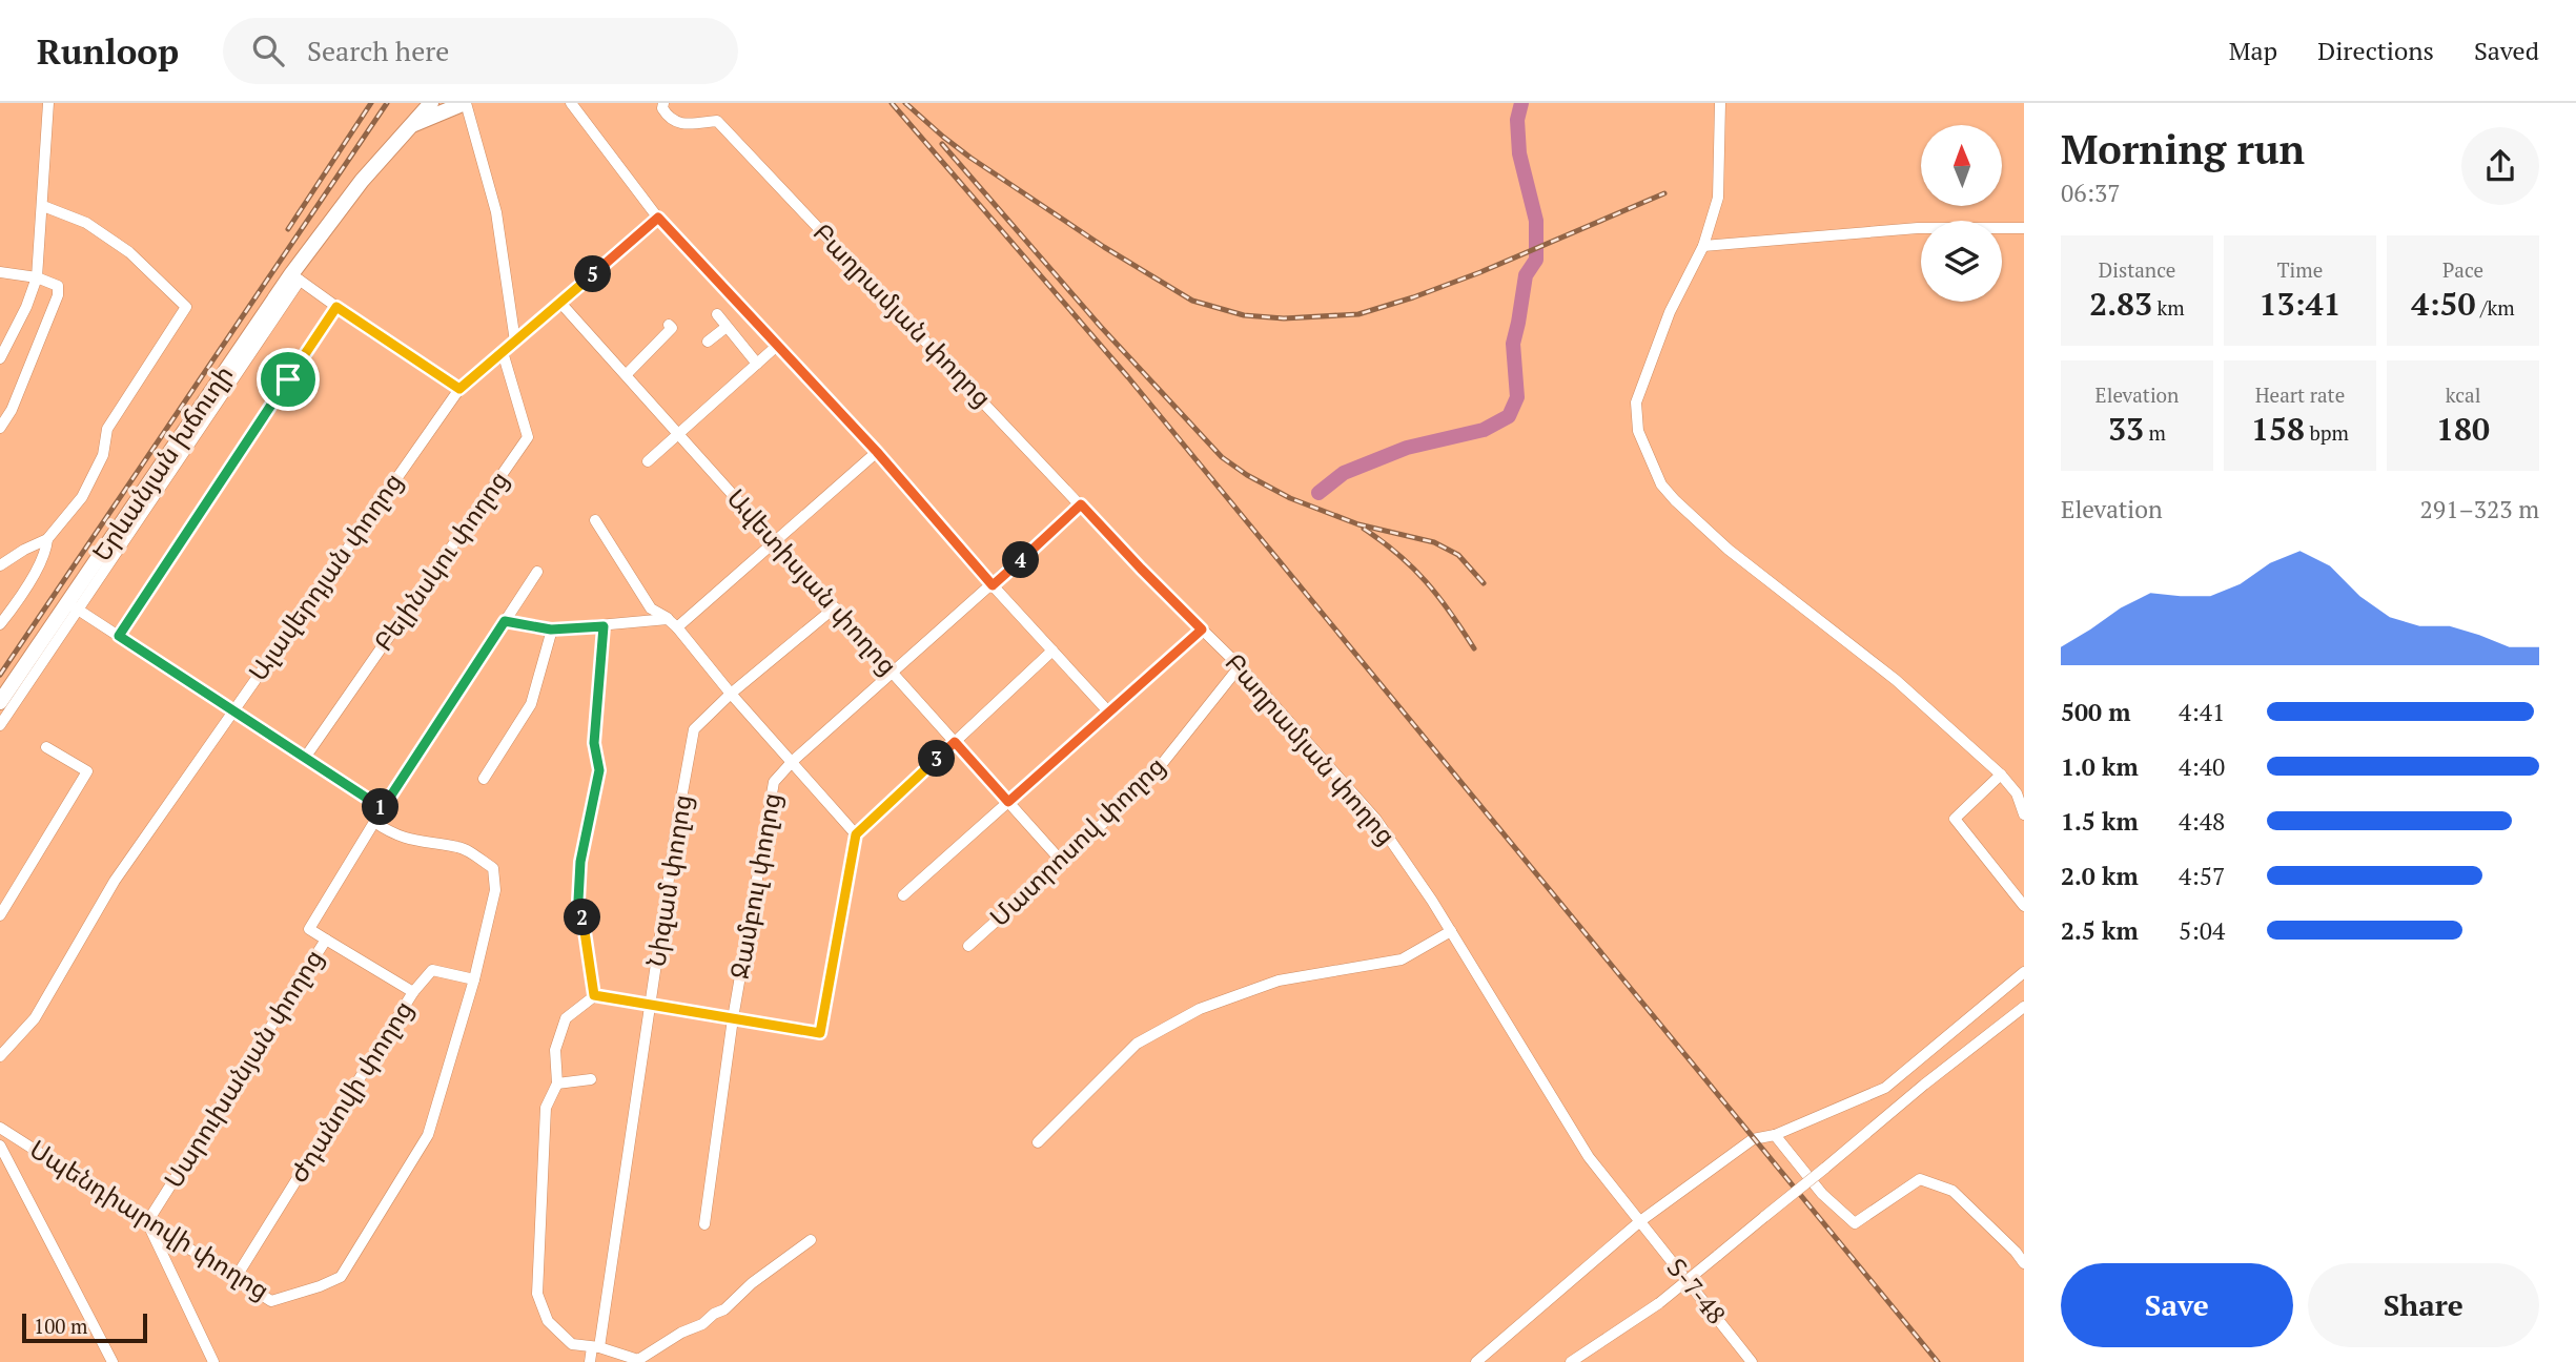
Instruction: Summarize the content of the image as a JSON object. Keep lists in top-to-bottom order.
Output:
{
  "streets": {
    "highway": ["Երևանյան խճուղի"],
    "street": [
      "Բաղրամյան փողոց",
      "Բելինսկու փողոց",
      "Ալավերդյան փողոց",
      "Ավետիսյան փողոց",
      "Մատրոսով փողոց",
      "Նիզամ փողոց",
      "Ջամբուլ փողոց",
      "Սարուխանյան փողոց",
      "Ժդանովի փողոց",
      "Սպենդիարովի փողոց",
      "Տ-7-48"
    ]
  },
  "crossings": [
    ["Բաղրամյան փողոց", "Մատրոսով փողոց"],
    ["Բաղրամյան փողոց", "Ջամբուլ փողոց"],
    ["Բաղրամյան փողոց", "Տ-7-48"],
    ["Բելինսկու փողոց", "Ալավերդյան փողոց"],
    ["Ալավերդյան փողոց", "Ավետիսյան փողոց"],
    ["Ավետիսյան փողոց", "Մատրոսով փողոց"],
    ["Ավետիսյան փողոց", "Նիզամ փողոց"],
    ["Ավետիսյան փողոց", "Ջամբուլ փողոց"],
    ["Սարուխանյան փողոց", "Ժդանովի փողոց"],
    ["Սարուխանյան փողոց", "Սպենդիարովի փողոց"],
    ["Ժդանովի փողոց", "Սպենդիարովի փողոց"]
  ],
  "scale_bar": "100 m",
  "north": "top",
  "page": {
    "header": "Runloop",
    "search": "Search here",
    "nav": ["Map", "Directions", "Saved"],
    "heading": ["Morning run", "06:37"],
    "stats": [
      ["Distance", "2.83 km"],
      ["Time", "13:41"],
      ["Pace", "4:50 /km"],
      ["Elevation", "33 m"],
      ["Heart rate", "158 bpm"],
      ["kcal", "180"]
    ],
    "pins": [
      "5",
      "4",
      "3",
      "1",
      "2"
    ],
    "chart": ["Elevation", "291–323 m"],
    "list": [
      {
        "name": "500 m",
        "note": "4:41"
      },
      {
        "name": "1.0 km",
        "note": "4:40"
      },
      {
        "name": "1.5 km",
        "note": "4:48"
      },
      {
        "name": "2.0 km",
        "note": "4:57"
      },
      {
        "name": "2.5 km",
        "note": "5:04"
      }
    ],
    "buttons": ["Save", "Share"],
    "scale": "100 m"
  }
}
